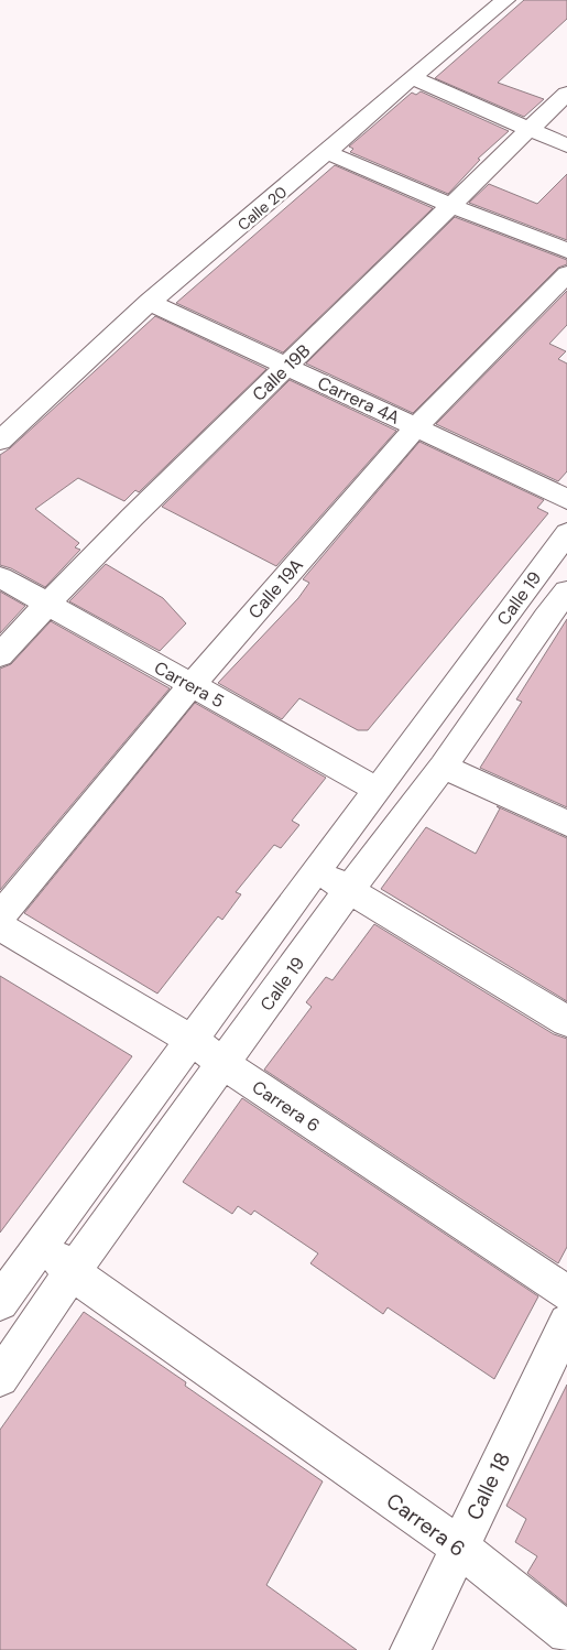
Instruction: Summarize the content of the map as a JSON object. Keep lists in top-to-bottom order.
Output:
{
  "streets": {
    "street": [
      "Calle 20",
      "Calle 19B",
      "Carrera 4A",
      "Calle 19A",
      "Calle 19",
      "Carrera 5",
      "Carrera 6",
      "Calle 18"
    ]
  },
  "crossings": [
    ["Calle 20", "Carrera 4A"],
    ["Calle 19B", "Carrera 4A"],
    ["Calle 19B", "Carrera 5"],
    ["Carrera 4A", "Calle 19A"],
    ["Calle 19A", "Carrera 5"],
    ["Calle 19", "Carrera 5"],
    ["Calle 19", "Carrera 6"],
    ["Carrera 6", "Calle 18"]
  ]
}
